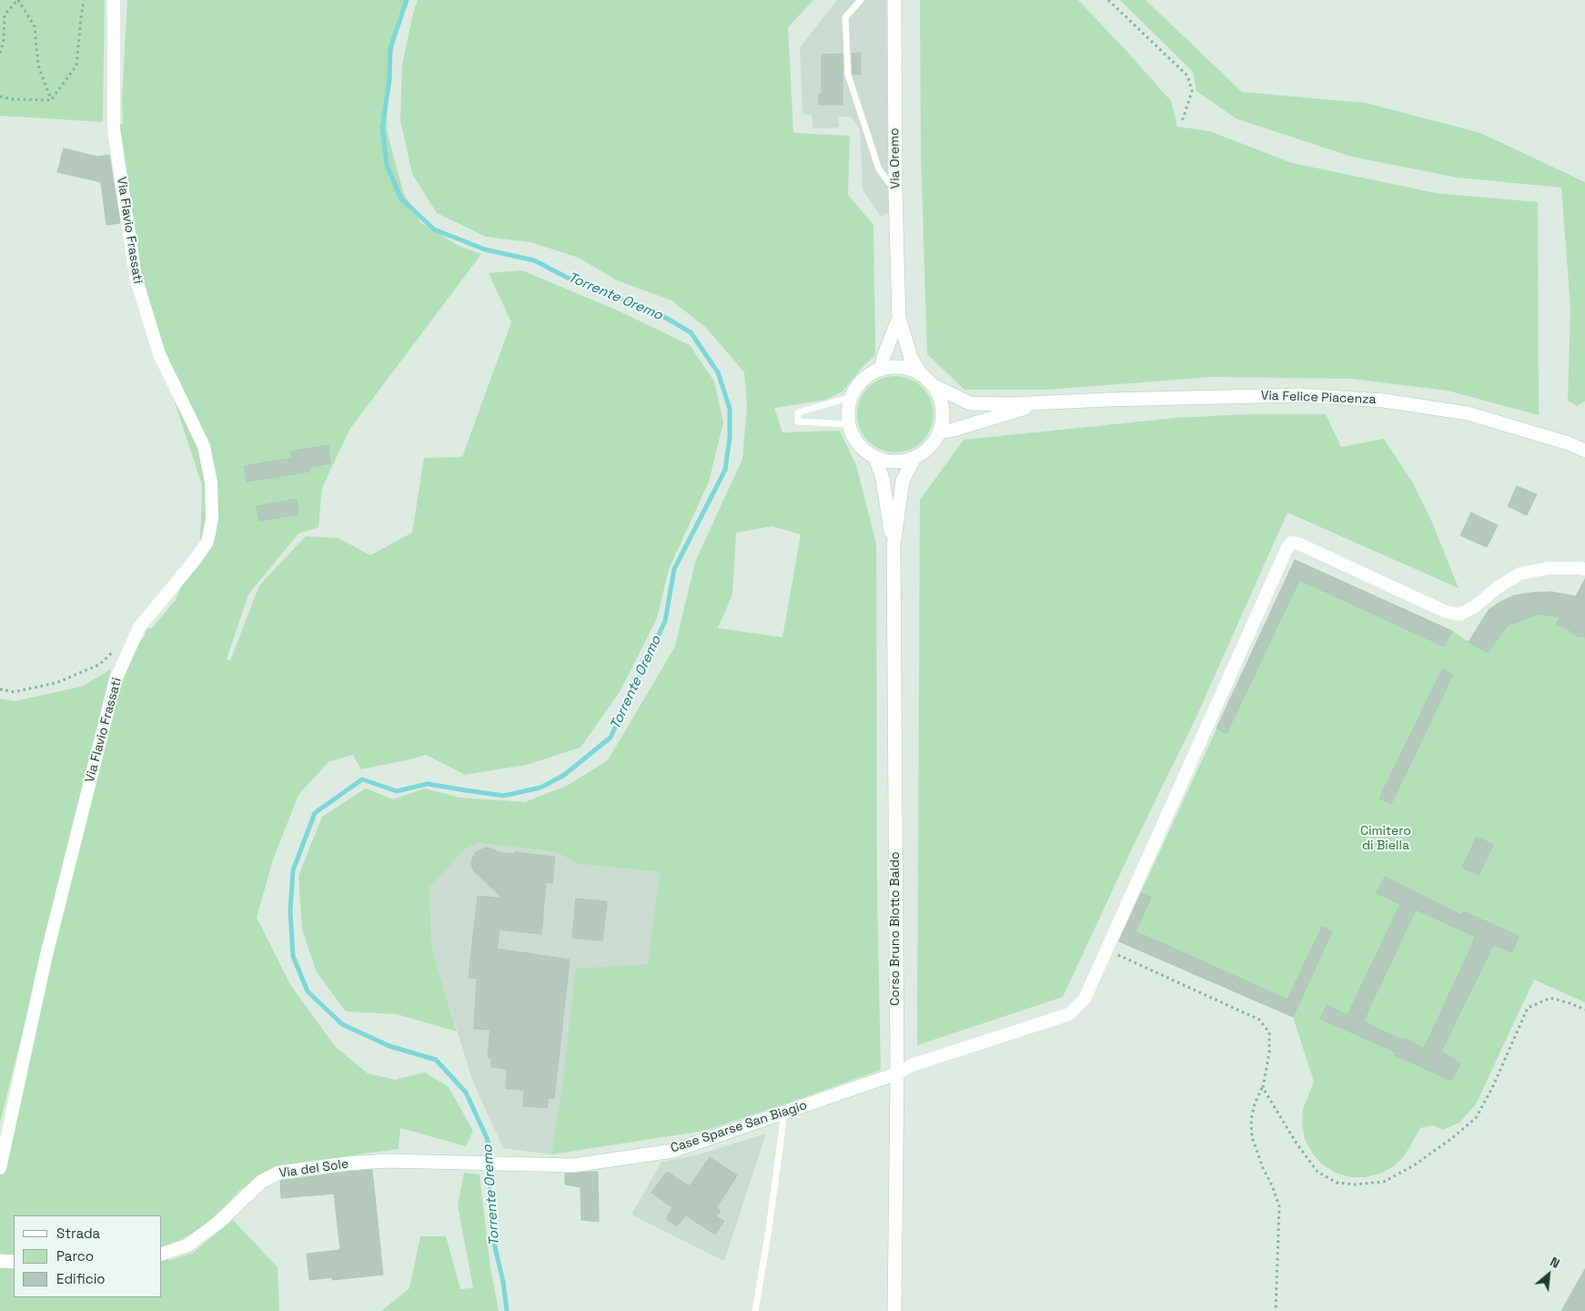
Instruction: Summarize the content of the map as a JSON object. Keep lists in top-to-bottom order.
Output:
{
  "streets": {
    "main road": [
      "Via Oremo",
      "Via Felice Piacenza",
      "Corso Bruno Blotto Baldo",
      "Case Sparse San Biagio",
      "Via del Sole"
    ],
    "street": ["Via Flavio Frassati"]
  },
  "crossings": [
    ["Via Oremo", "Via Felice Piacenza"],
    ["Via Oremo", "Corso Bruno Blotto Baldo"],
    ["Via Felice Piacenza", "Corso Bruno Blotto Baldo"],
    ["Corso Bruno Blotto Baldo", "Case Sparse San Biagio"],
    ["Case Sparse San Biagio", "Via del Sole"]
  ],
  "water": ["Torrente Oremo"],
  "parks": ["Cimitero di Biella"],
  "legend": ["Strada", "Parco", "Edificio"],
  "north": "top right"
}
